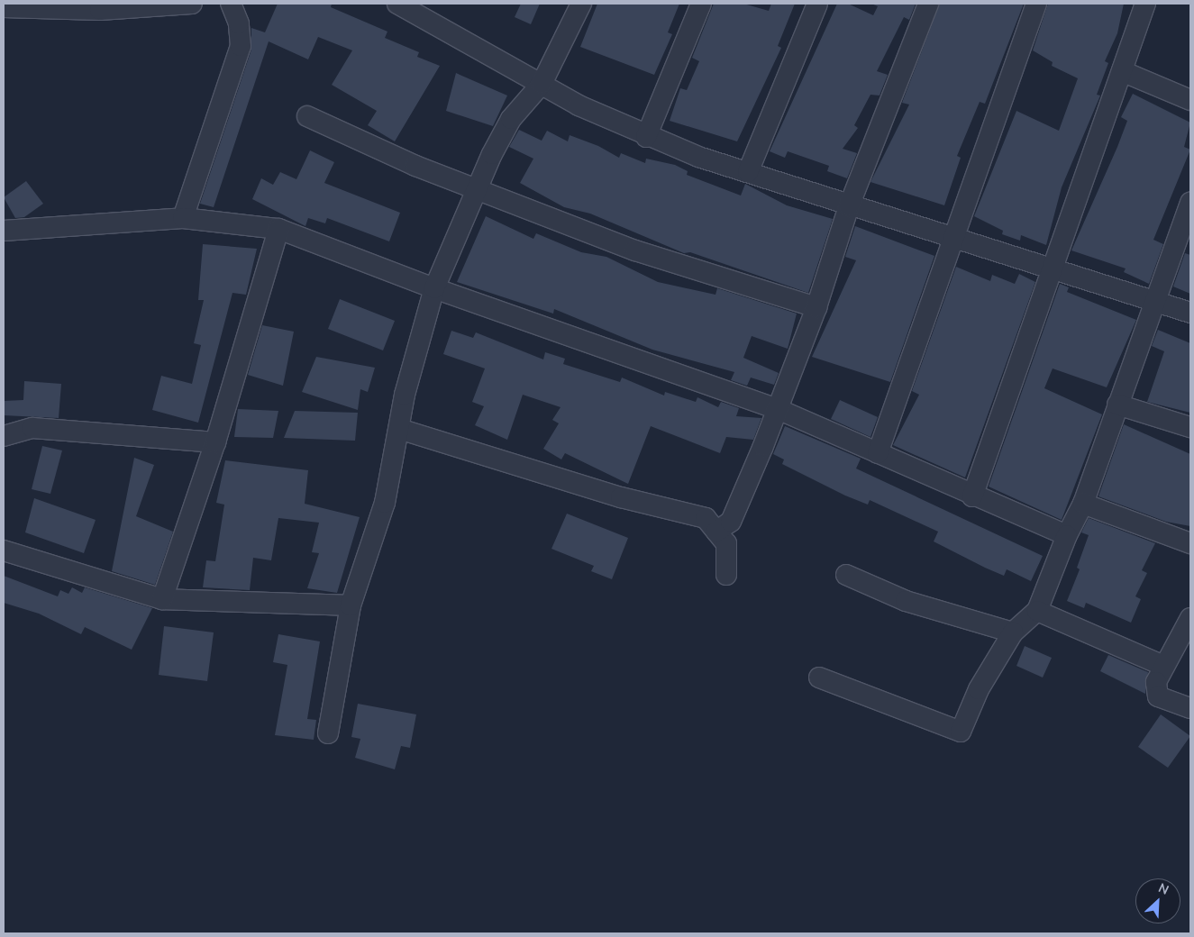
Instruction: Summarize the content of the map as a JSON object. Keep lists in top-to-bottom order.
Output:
{
  "north": "top right"
}
